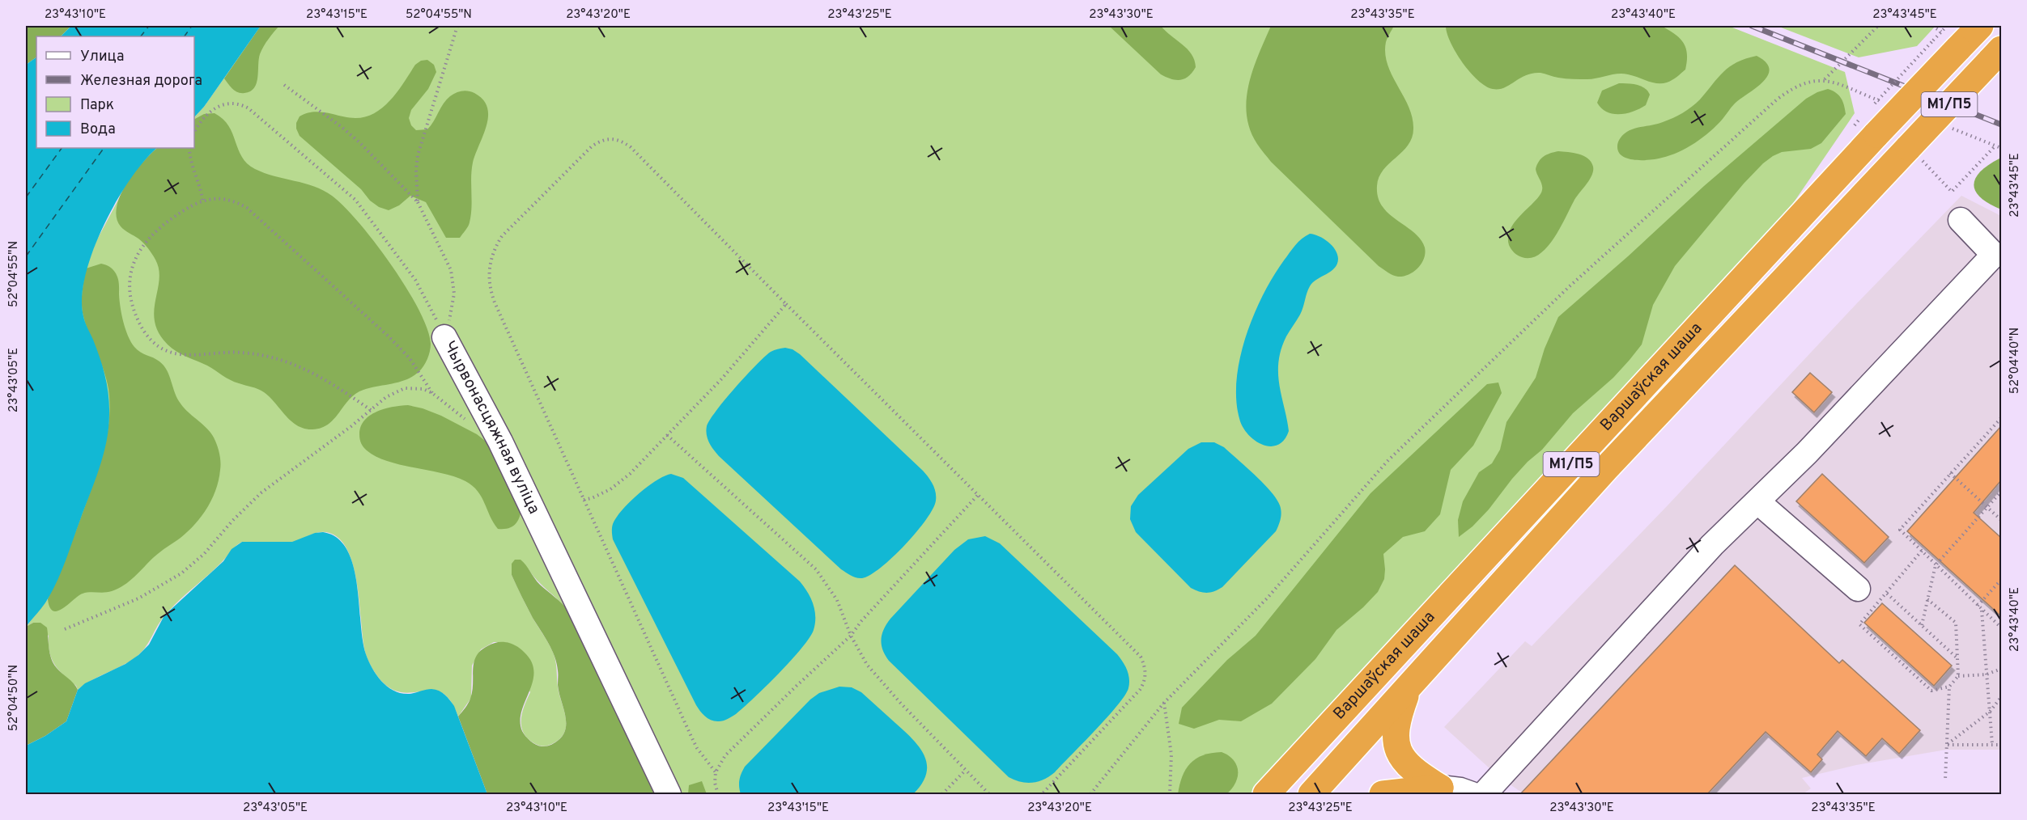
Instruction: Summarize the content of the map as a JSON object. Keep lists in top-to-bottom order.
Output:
{
  "streets": {
    "highway": ["М1/П5", "Варшаўская шаша"],
    "street": ["Чырвонасцяжная вуліца"]
  },
  "legend": [
    "Улица",
    "Железная дорога",
    "Парк",
    "Вода"
  ],
  "coordinates": [
    "23°43'10\"E",
    "23°43'15\"E",
    "52°04'55\"N",
    "23°43'20\"E",
    "23°43'25\"E",
    "23°43'30\"E",
    "23°43'35\"E",
    "23°43'40\"E",
    "23°43'45\"E",
    "52°04'40\"N",
    "23°43'05\"E",
    "52°04'50\"N"
  ]
}
